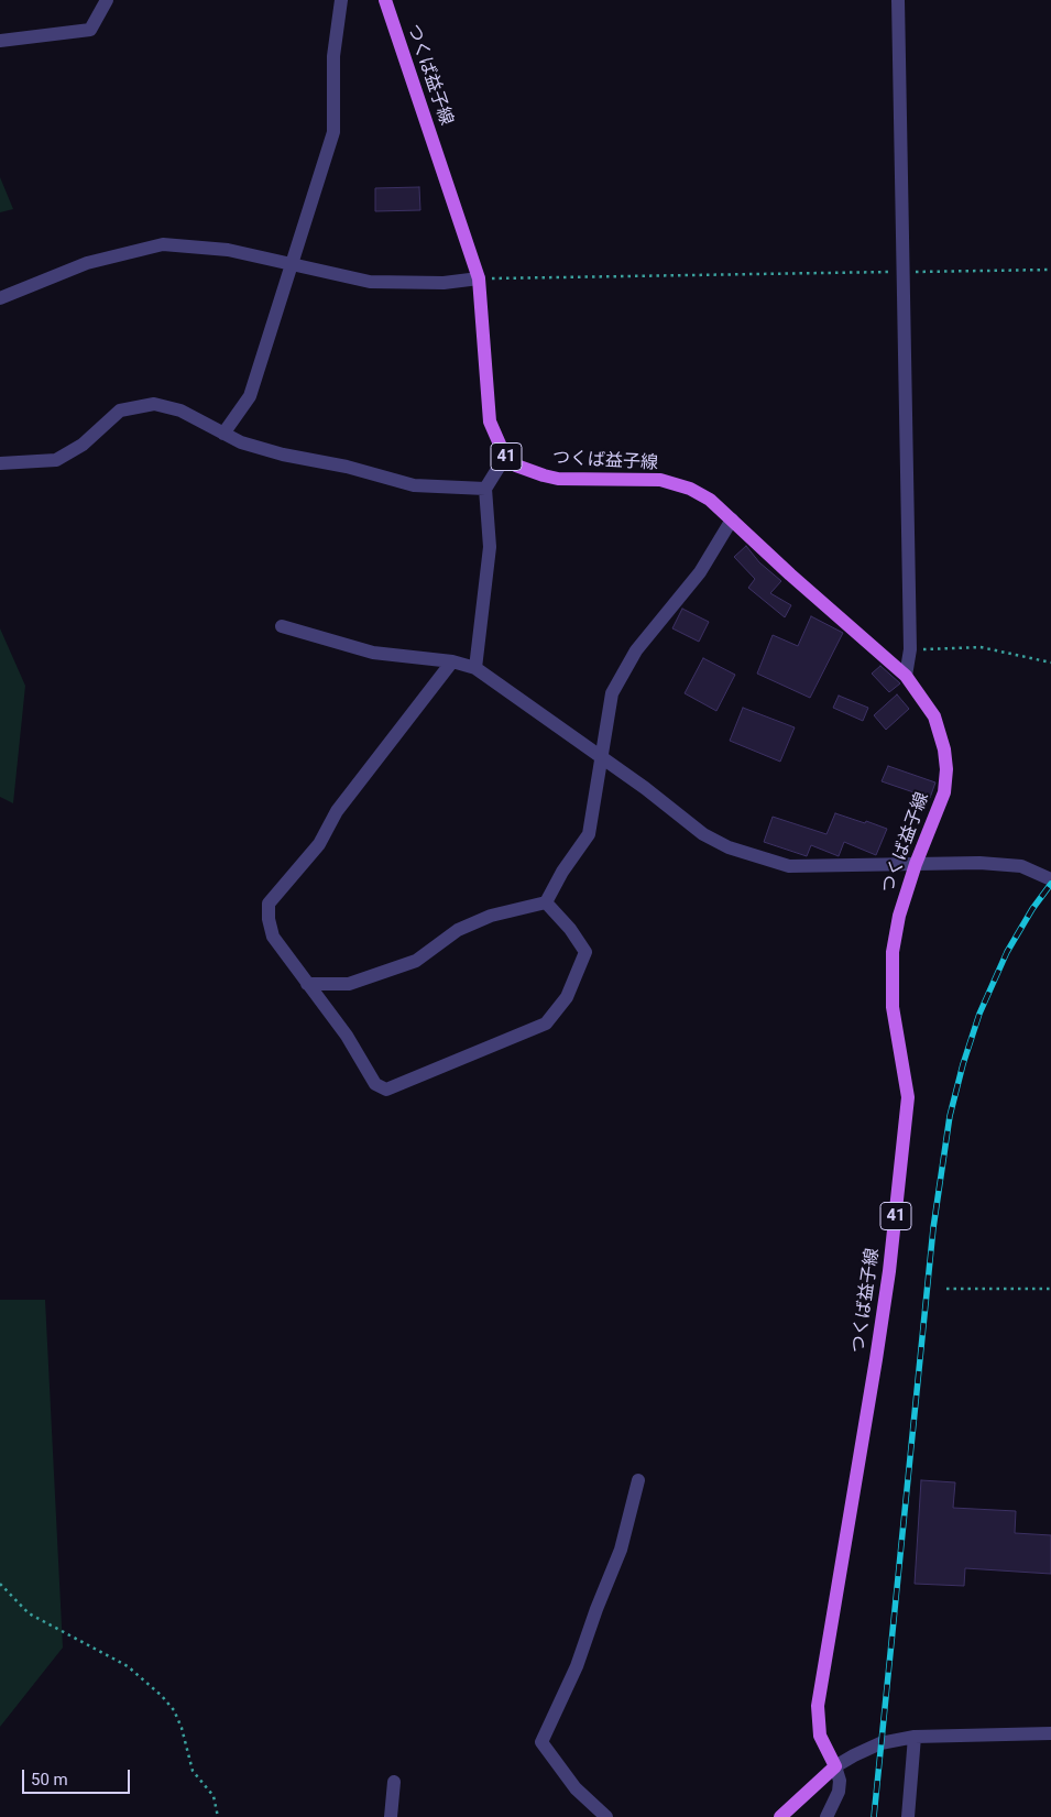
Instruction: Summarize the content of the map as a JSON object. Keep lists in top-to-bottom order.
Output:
{
  "streets": {
    "main road": ["つくば益子線", "41"]
  },
  "scale_bar": "50 m"
}
